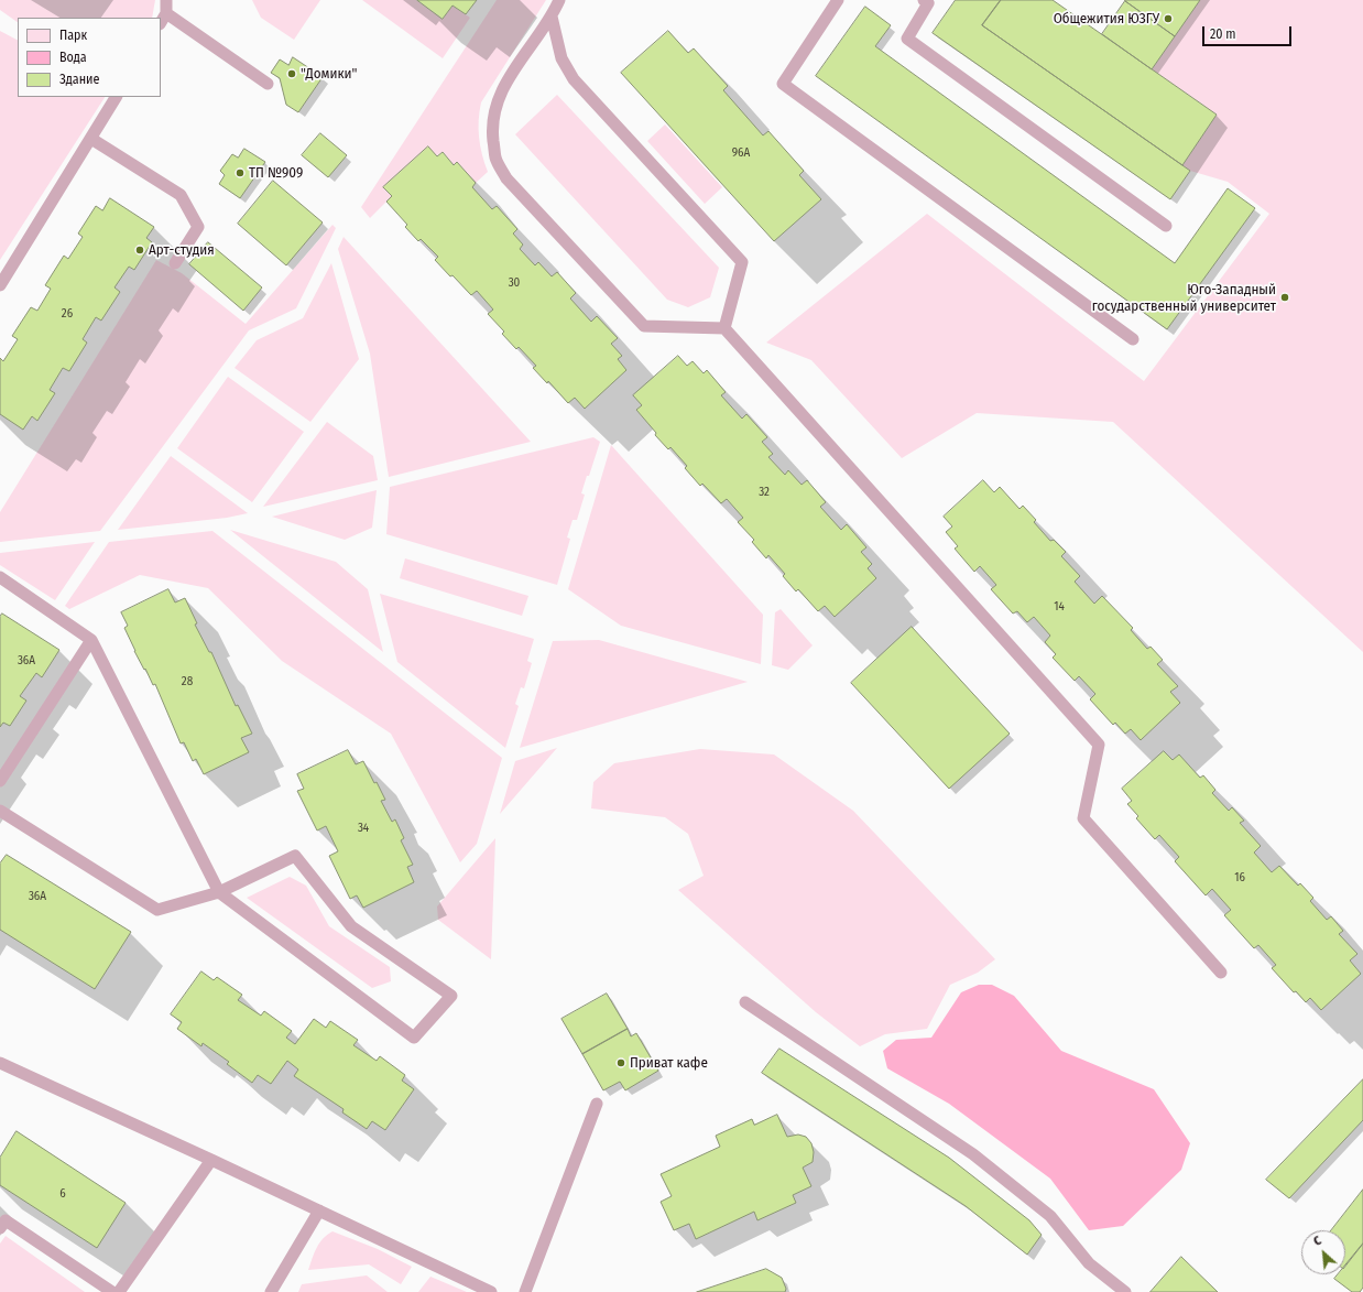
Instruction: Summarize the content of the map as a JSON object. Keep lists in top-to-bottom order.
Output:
{
  "places": [
    "Общежития ЮЗГУ",
    "\"Домики\"",
    "ТП №909",
    "Арт-студия",
    "Юго-Западный государственный университет",
    "Приват кафе"
  ],
  "house_numbers": [
    "96А",
    "30",
    "26",
    "32",
    "14",
    "36А",
    "28",
    "34",
    "16",
    "36А",
    "6"
  ],
  "legend": ["Парк", "Вода", "Здание"],
  "scale_bar": "20 m",
  "north": "top left"
}
